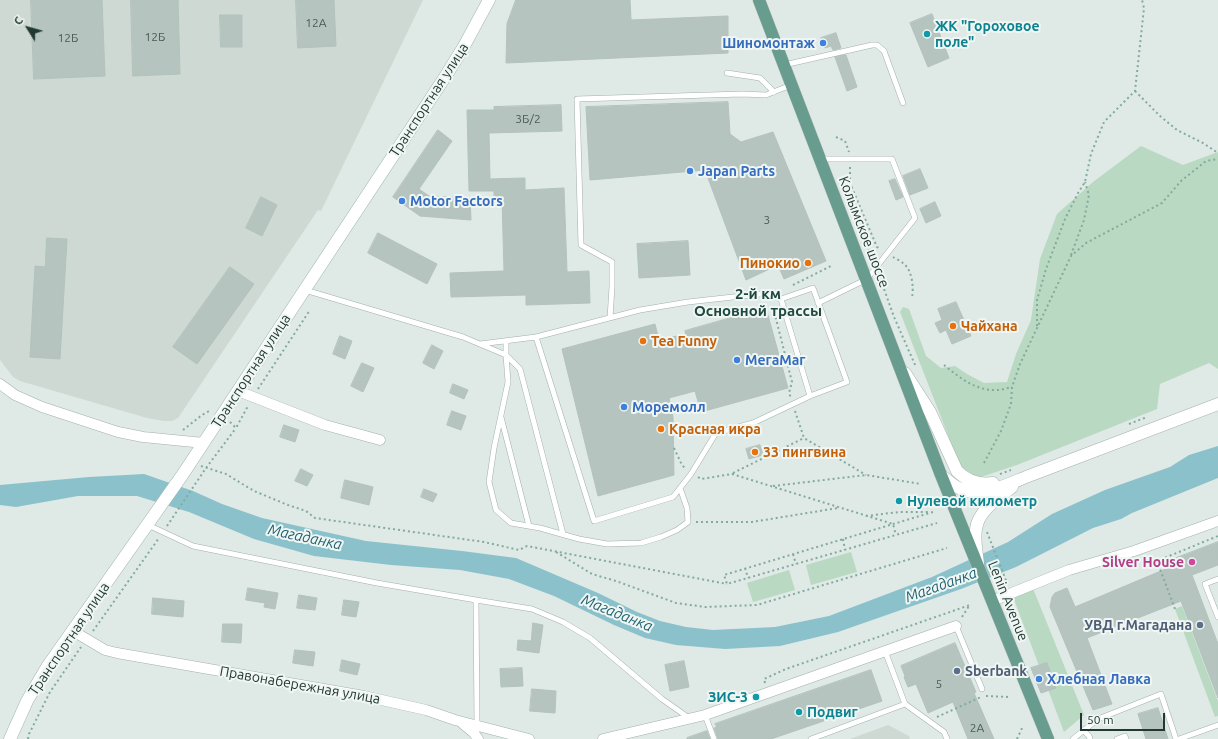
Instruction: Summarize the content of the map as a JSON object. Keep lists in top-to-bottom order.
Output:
{
  "streets": {
    "main road": ["Транспортная улица", "Колымское шоссе", "Lenin Avenue"],
    "street": ["Правонабережная улица"]
  },
  "crossings": [
    ["Транспортная улица", "Правонабережная улица"],
    ["Колымское шоссе", "Lenin Avenue"]
  ],
  "districts": ["2-й км Основной трассы"],
  "water": ["Магаданка"],
  "places": [
    "ЖК \"Гороховое поле\"",
    "Шиномонтаж",
    "Japan Parts",
    "Motor Factors",
    "Пинокио",
    "Чайхана",
    "Tea Funny",
    "МегаМаг",
    "Моремолл",
    "Красная икра",
    "33 пингвина",
    "Нулевой километр",
    "Silver House",
    "УВД г.Магадана",
    "Sberbank",
    "Хлебная Лавка",
    "ЗИС-3",
    "Подвиг"
  ],
  "house_numbers": [
    "12А",
    "12Б",
    "12Б",
    "3Б/2",
    "3",
    "5",
    "2А"
  ],
  "scale_bar": "50 m",
  "north": "top left"
}
